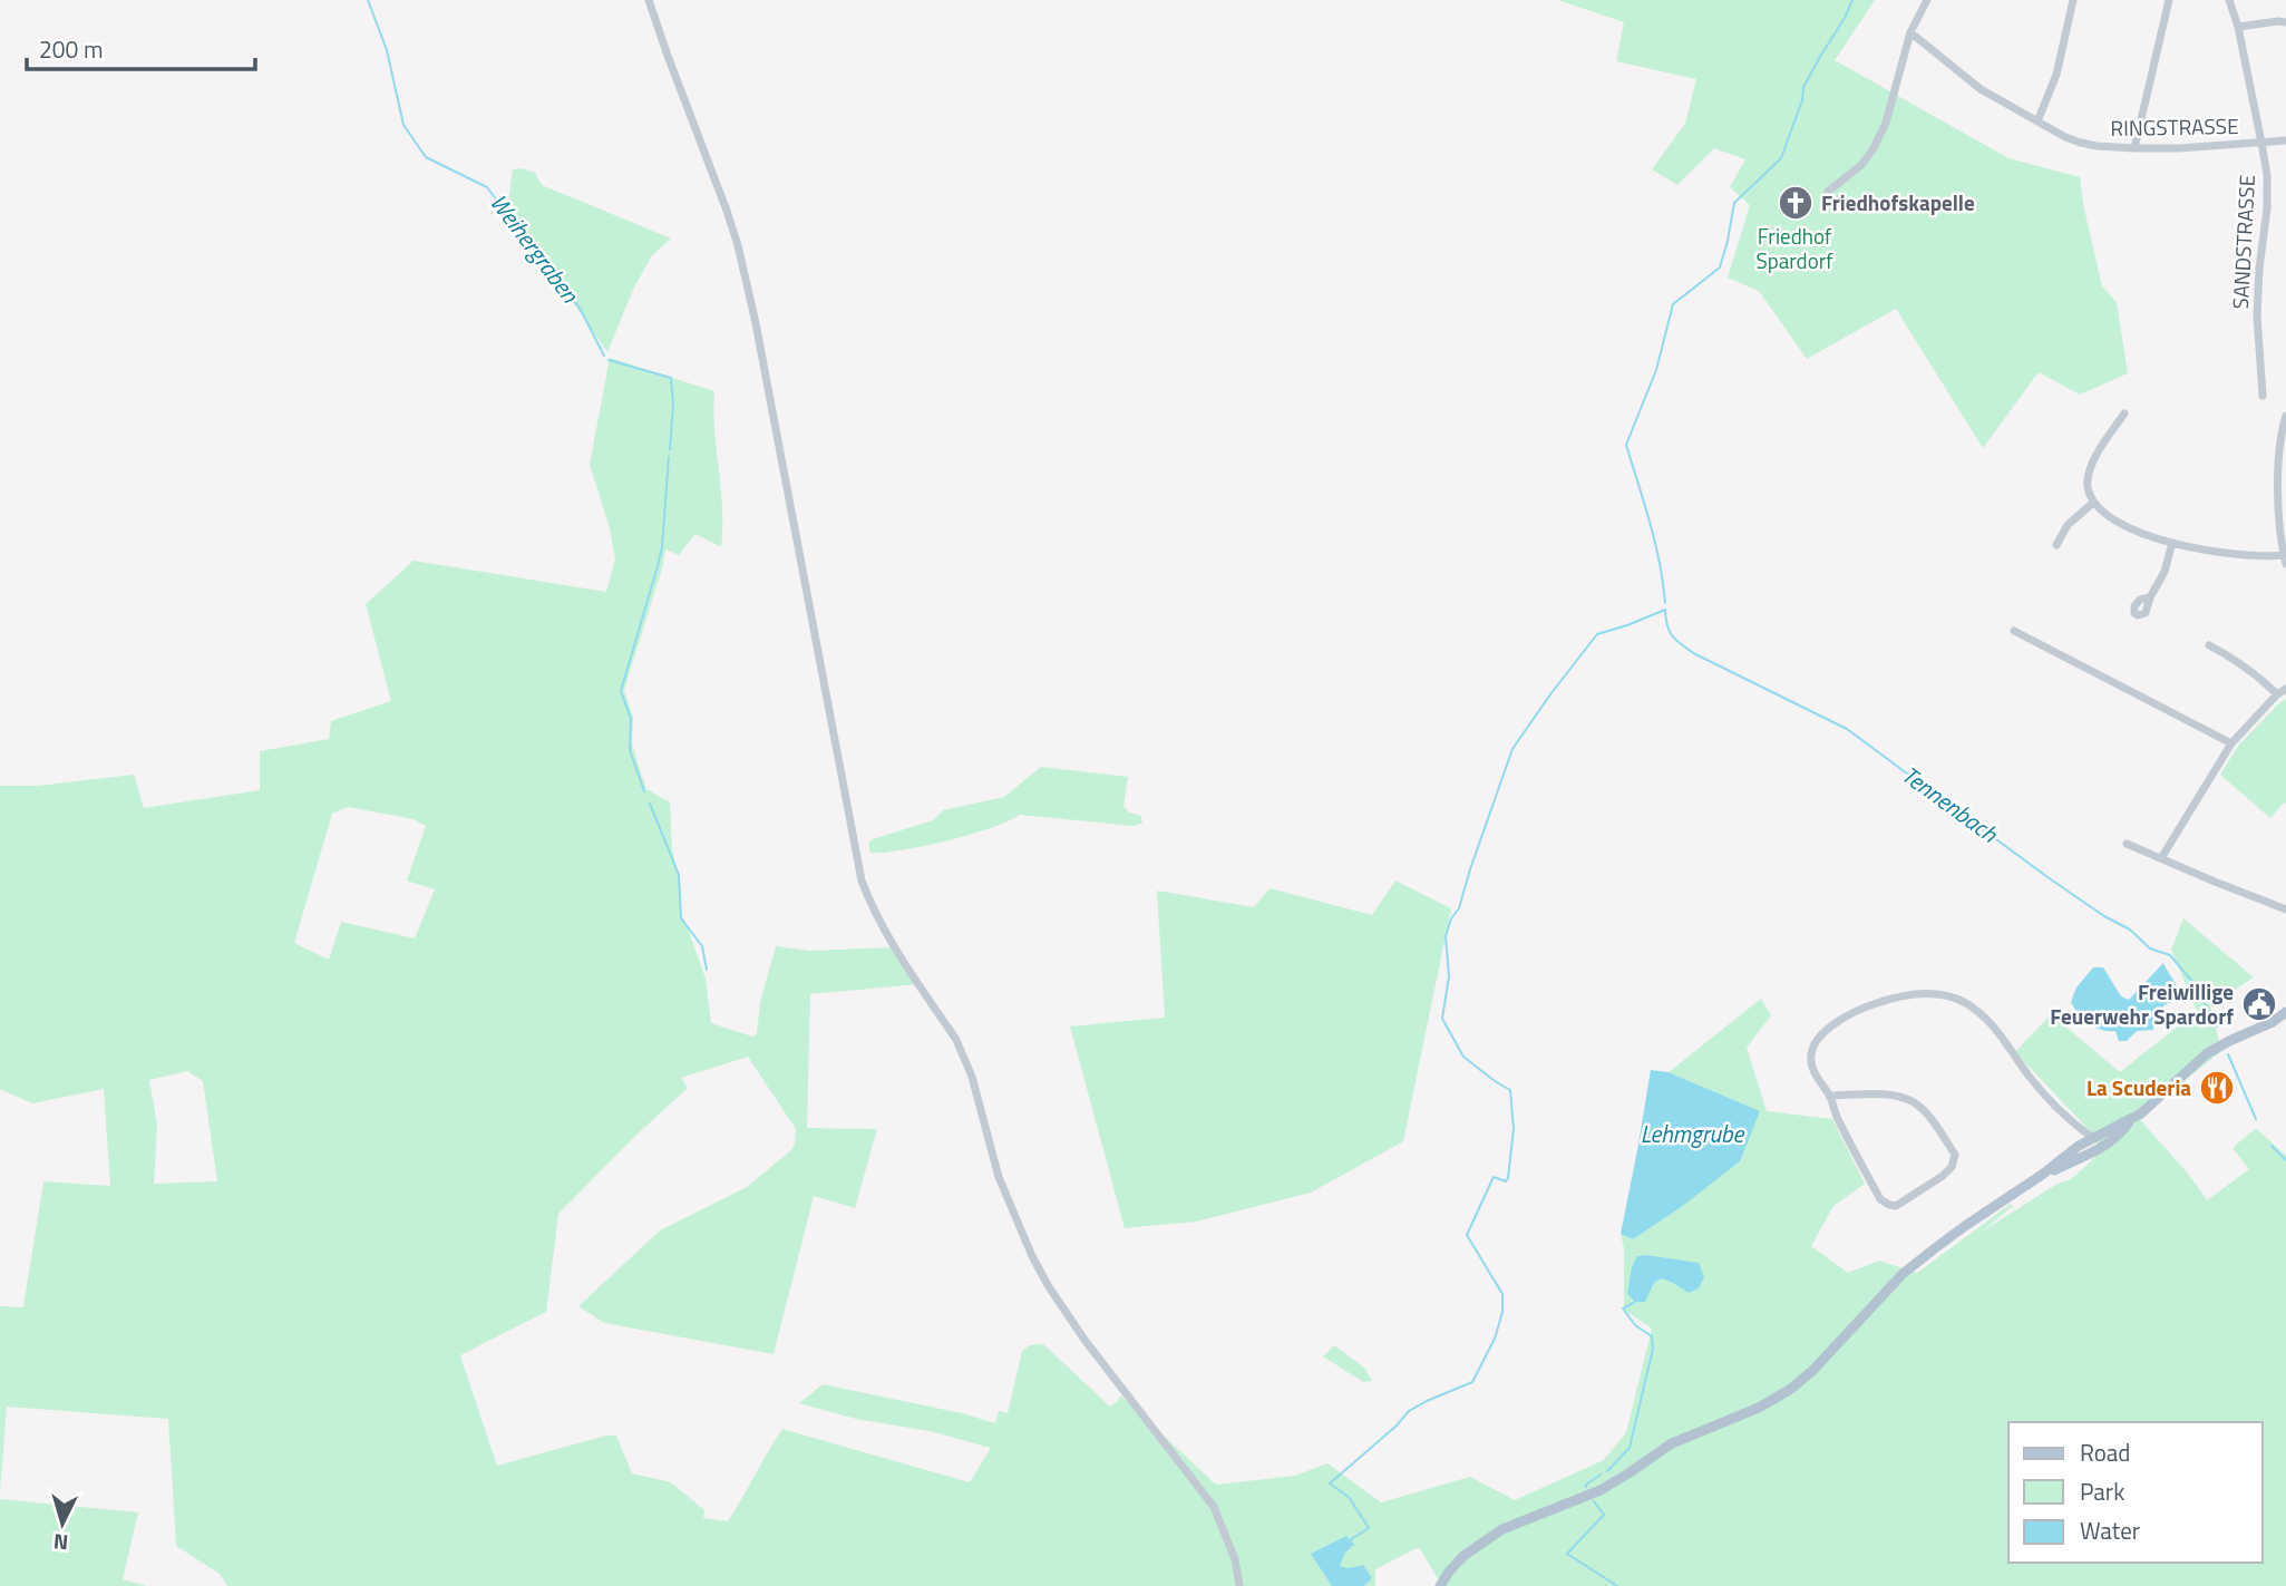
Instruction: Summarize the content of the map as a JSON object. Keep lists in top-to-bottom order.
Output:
{
  "streets": {
    "street": ["RINGSTRASSE", "SANDSTRASSE"]
  },
  "crossings": [
    ["RINGSTRASSE", "SANDSTRASSE"]
  ],
  "water": ["Weihergraben", "Tennenbach", "Lehmgrube"],
  "parks": ["Friedhof Spardorf"],
  "places": {
    "church": ["Friedhofskapelle"],
    "public building": ["Freiwillige Feuerwehr Spardorf"],
    "restaurant": ["La Scuderia"]
  },
  "legend": ["Road", "Park", "Water"],
  "scale_bar": "200 m",
  "north": "bottom"
}
